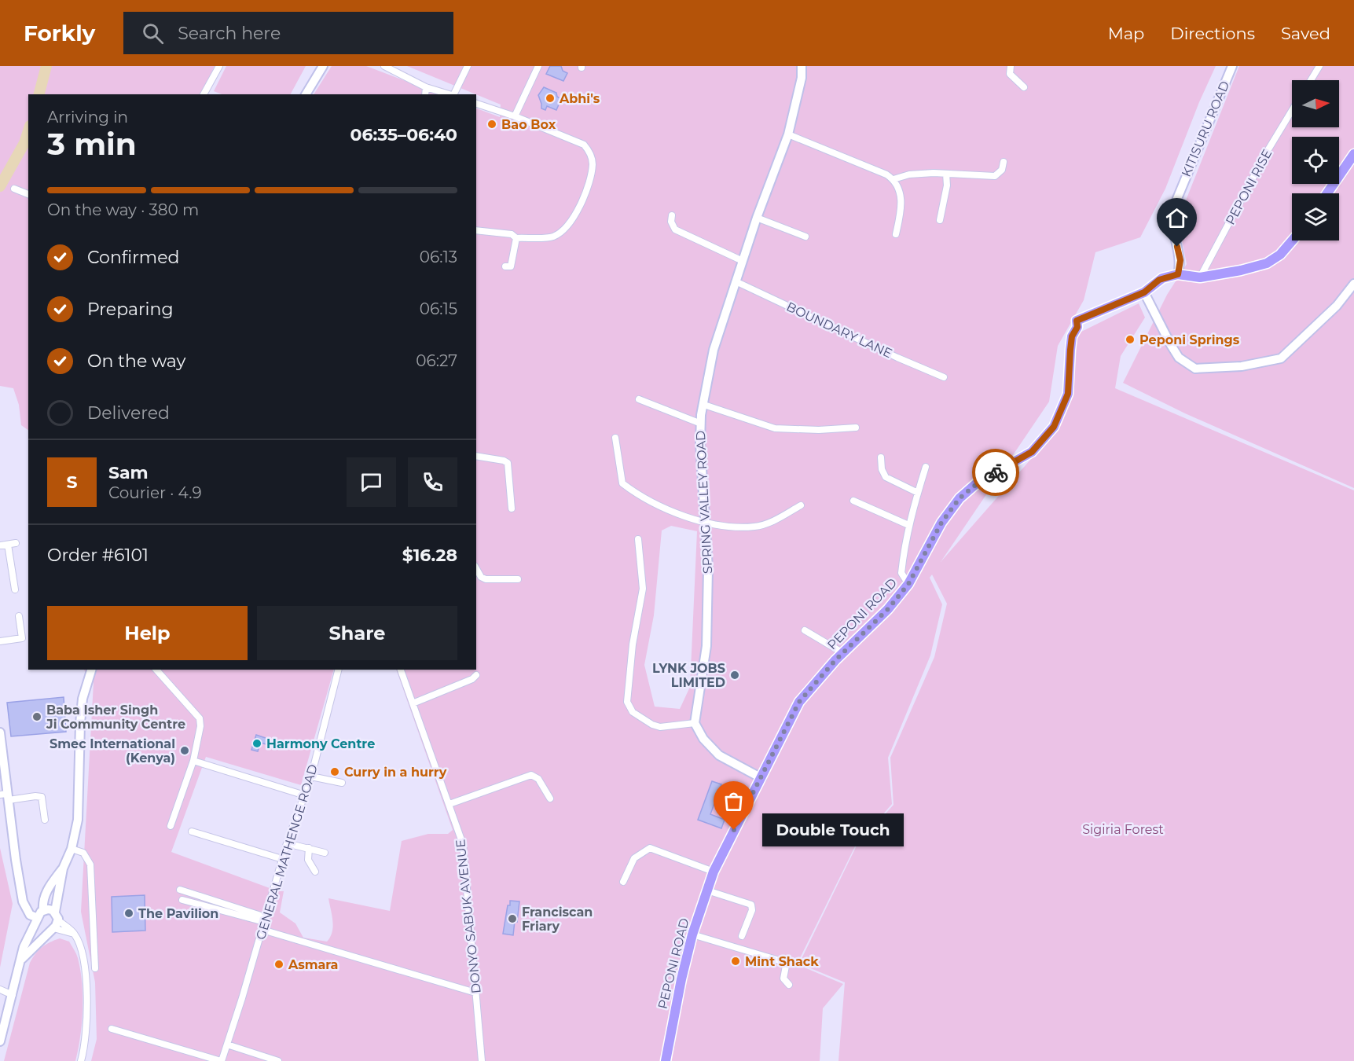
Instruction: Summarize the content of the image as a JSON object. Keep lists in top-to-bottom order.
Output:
{
  "streets": {
    "main road": ["PEPONI ROAD"],
    "street": [
      "KITISURU ROAD",
      "PEPONI RISE",
      "BOUNDARY LANE",
      "SPRING VALLEY ROAD",
      "GENERAL MATHENGE ROAD",
      "DONYO SABUK AVENUE"
    ]
  },
  "crossings": [
    ["KITISURU ROAD", "PEPONI ROAD"],
    ["PEPONI RISE", "PEPONI ROAD"],
    ["BOUNDARY LANE", "SPRING VALLEY ROAD"]
  ],
  "parks": ["Sigiria Forest"],
  "places": [
    "Abhi's",
    "Bao Box",
    "Peponi Springs",
    "LYNK JOBS LIMITED",
    "Baba Isher Singh Ji Community Centre",
    "Harmony Centre",
    "Smec International (Kenya)",
    "Curry in a hurry",
    "Double Touch",
    "The Pavilion",
    "Franciscan Friary",
    "Mint Shack",
    "Asmara"
  ],
  "north": "right",
  "page": {
    "header": "Forkly",
    "search": "Search here",
    "nav": ["Map", "Directions", "Saved"],
    "heading": ["3 min", "Arriving in", "06:35–06:40"],
    "panel": [
      "Sam",
      "Courier · 4.9",
      "Order #6101",
      "$16.28"
    ],
    "bar": "On the way · 380 m",
    "list": [
      ["Confirmed", "06:13"],
      ["Preparing", "06:15"],
      ["On the way", "06:27"],
      "Delivered"
    ],
    "round": "S",
    "buttons": ["Help", "Share"],
    "bubble": "Double Touch"
  }
}
